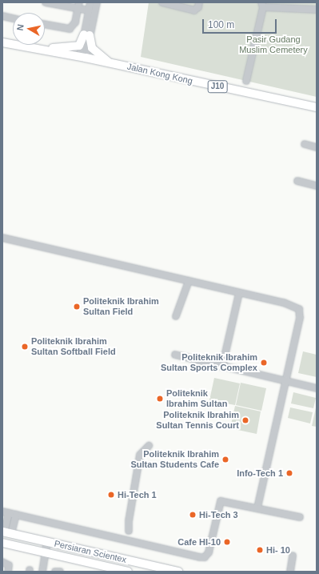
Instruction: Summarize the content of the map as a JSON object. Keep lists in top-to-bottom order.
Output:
{
  "streets": {
    "main road": ["Jalan Kong Kong", "J10", "Persiaran Scientex"]
  },
  "parks": ["Pasir Gudang Muslim Cemetery"],
  "places": [
    "Politeknik Ibrahim Sultan Field",
    "Politeknik Ibrahim Sultan Softball Field",
    "Politeknik Ibrahim Sultan Sports Complex",
    "Politeknik Ibrahim Sultan",
    "Politeknik Ibrahim Sultan Tennis Court",
    "Politeknik Ibrahim Sultan Students Cafe",
    "Info-Tech 1",
    "Hi-Tech 1",
    "Hi-Tech 3",
    "Cafe HI-10",
    "Hi- 10"
  ],
  "scale_bar": "100 m",
  "north": "left"
}
